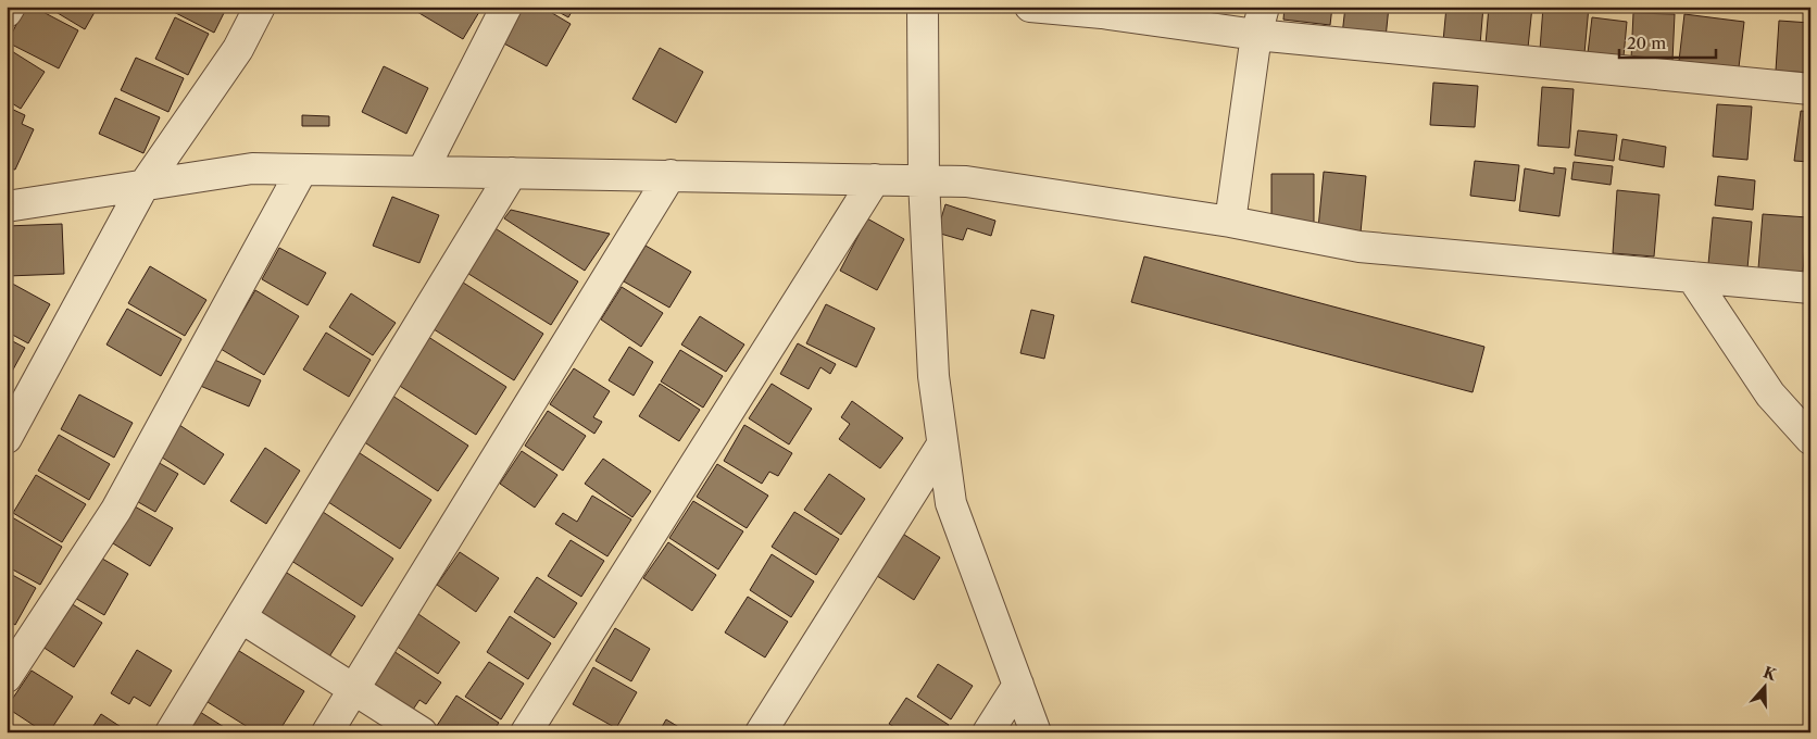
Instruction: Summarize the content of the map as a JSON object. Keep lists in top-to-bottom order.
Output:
{
  "scale_bar": "20 m",
  "north": "top"
}
